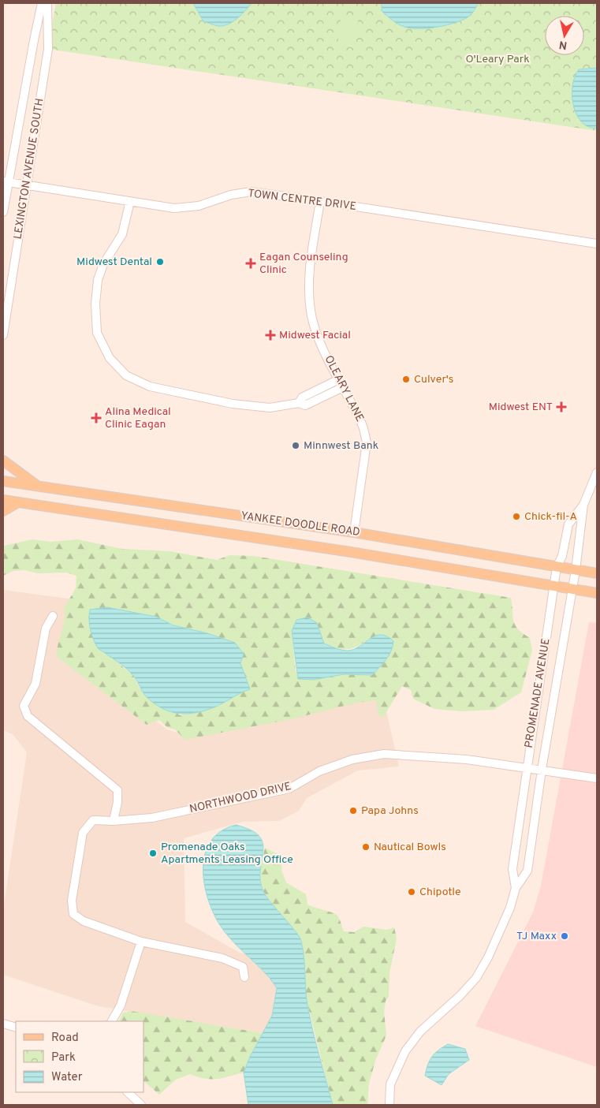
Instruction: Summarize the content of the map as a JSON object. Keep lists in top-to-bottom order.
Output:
{
  "streets": {
    "main road": ["YANKEE DOODLE ROAD"],
    "street": [
      "LEXINGTON AVENUE SOUTH",
      "TOWN CENTRE DRIVE",
      "OLEARY LANE",
      "PROMENADE AVENUE",
      "NORTHWOOD DRIVE"
    ]
  },
  "crossings": [
    ["LEXINGTON AVENUE SOUTH", "TOWN CENTRE DRIVE"],
    ["TOWN CENTRE DRIVE", "OLEARY LANE"],
    ["OLEARY LANE", "YANKEE DOODLE ROAD"],
    ["YANKEE DOODLE ROAD", "PROMENADE AVENUE"],
    ["PROMENADE AVENUE", "NORTHWOOD DRIVE"]
  ],
  "parks": ["O'Leary Park"],
  "places": {
    "other": [
      "Midwest Dental",
      "Culver's",
      "Minnwest Bank",
      "Chick-fil-A",
      "Papa Johns",
      "Nautical Bowls",
      "Promenade Oaks Apartments Leasing Office",
      "Chipotle",
      "TJ Maxx"
    ],
    "health": [
      "Eagan Counseling Clinic",
      "Midwest Facial",
      "Midwest ENT",
      "Alina Medical Clinic Eagan"
    ]
  },
  "legend": ["Road", "Park", "Water"],
  "north": "bottom"
}
